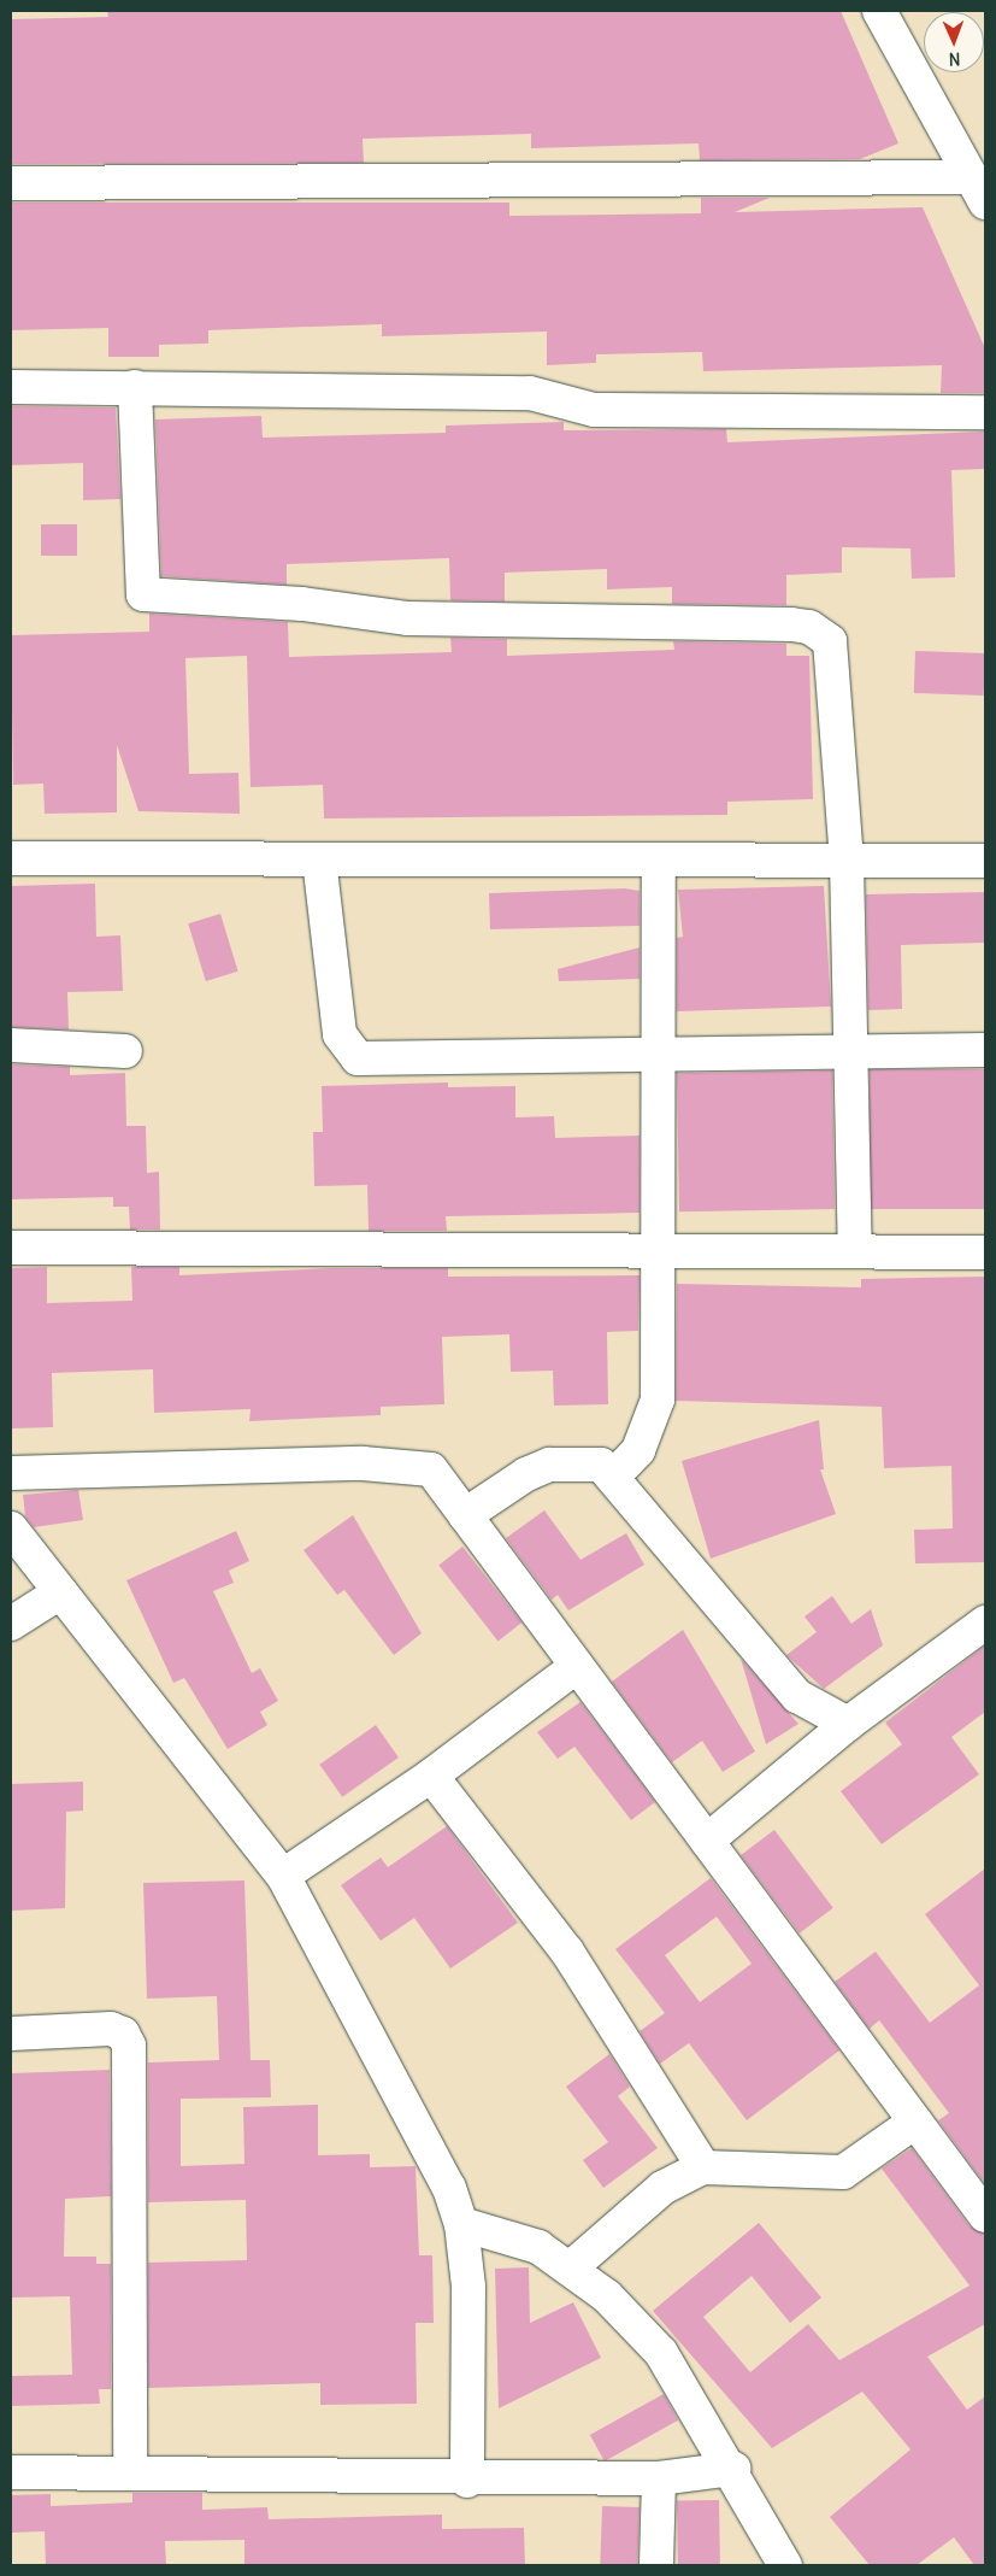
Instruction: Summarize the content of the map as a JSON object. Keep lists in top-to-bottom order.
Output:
{
  "north": "bottom"
}
